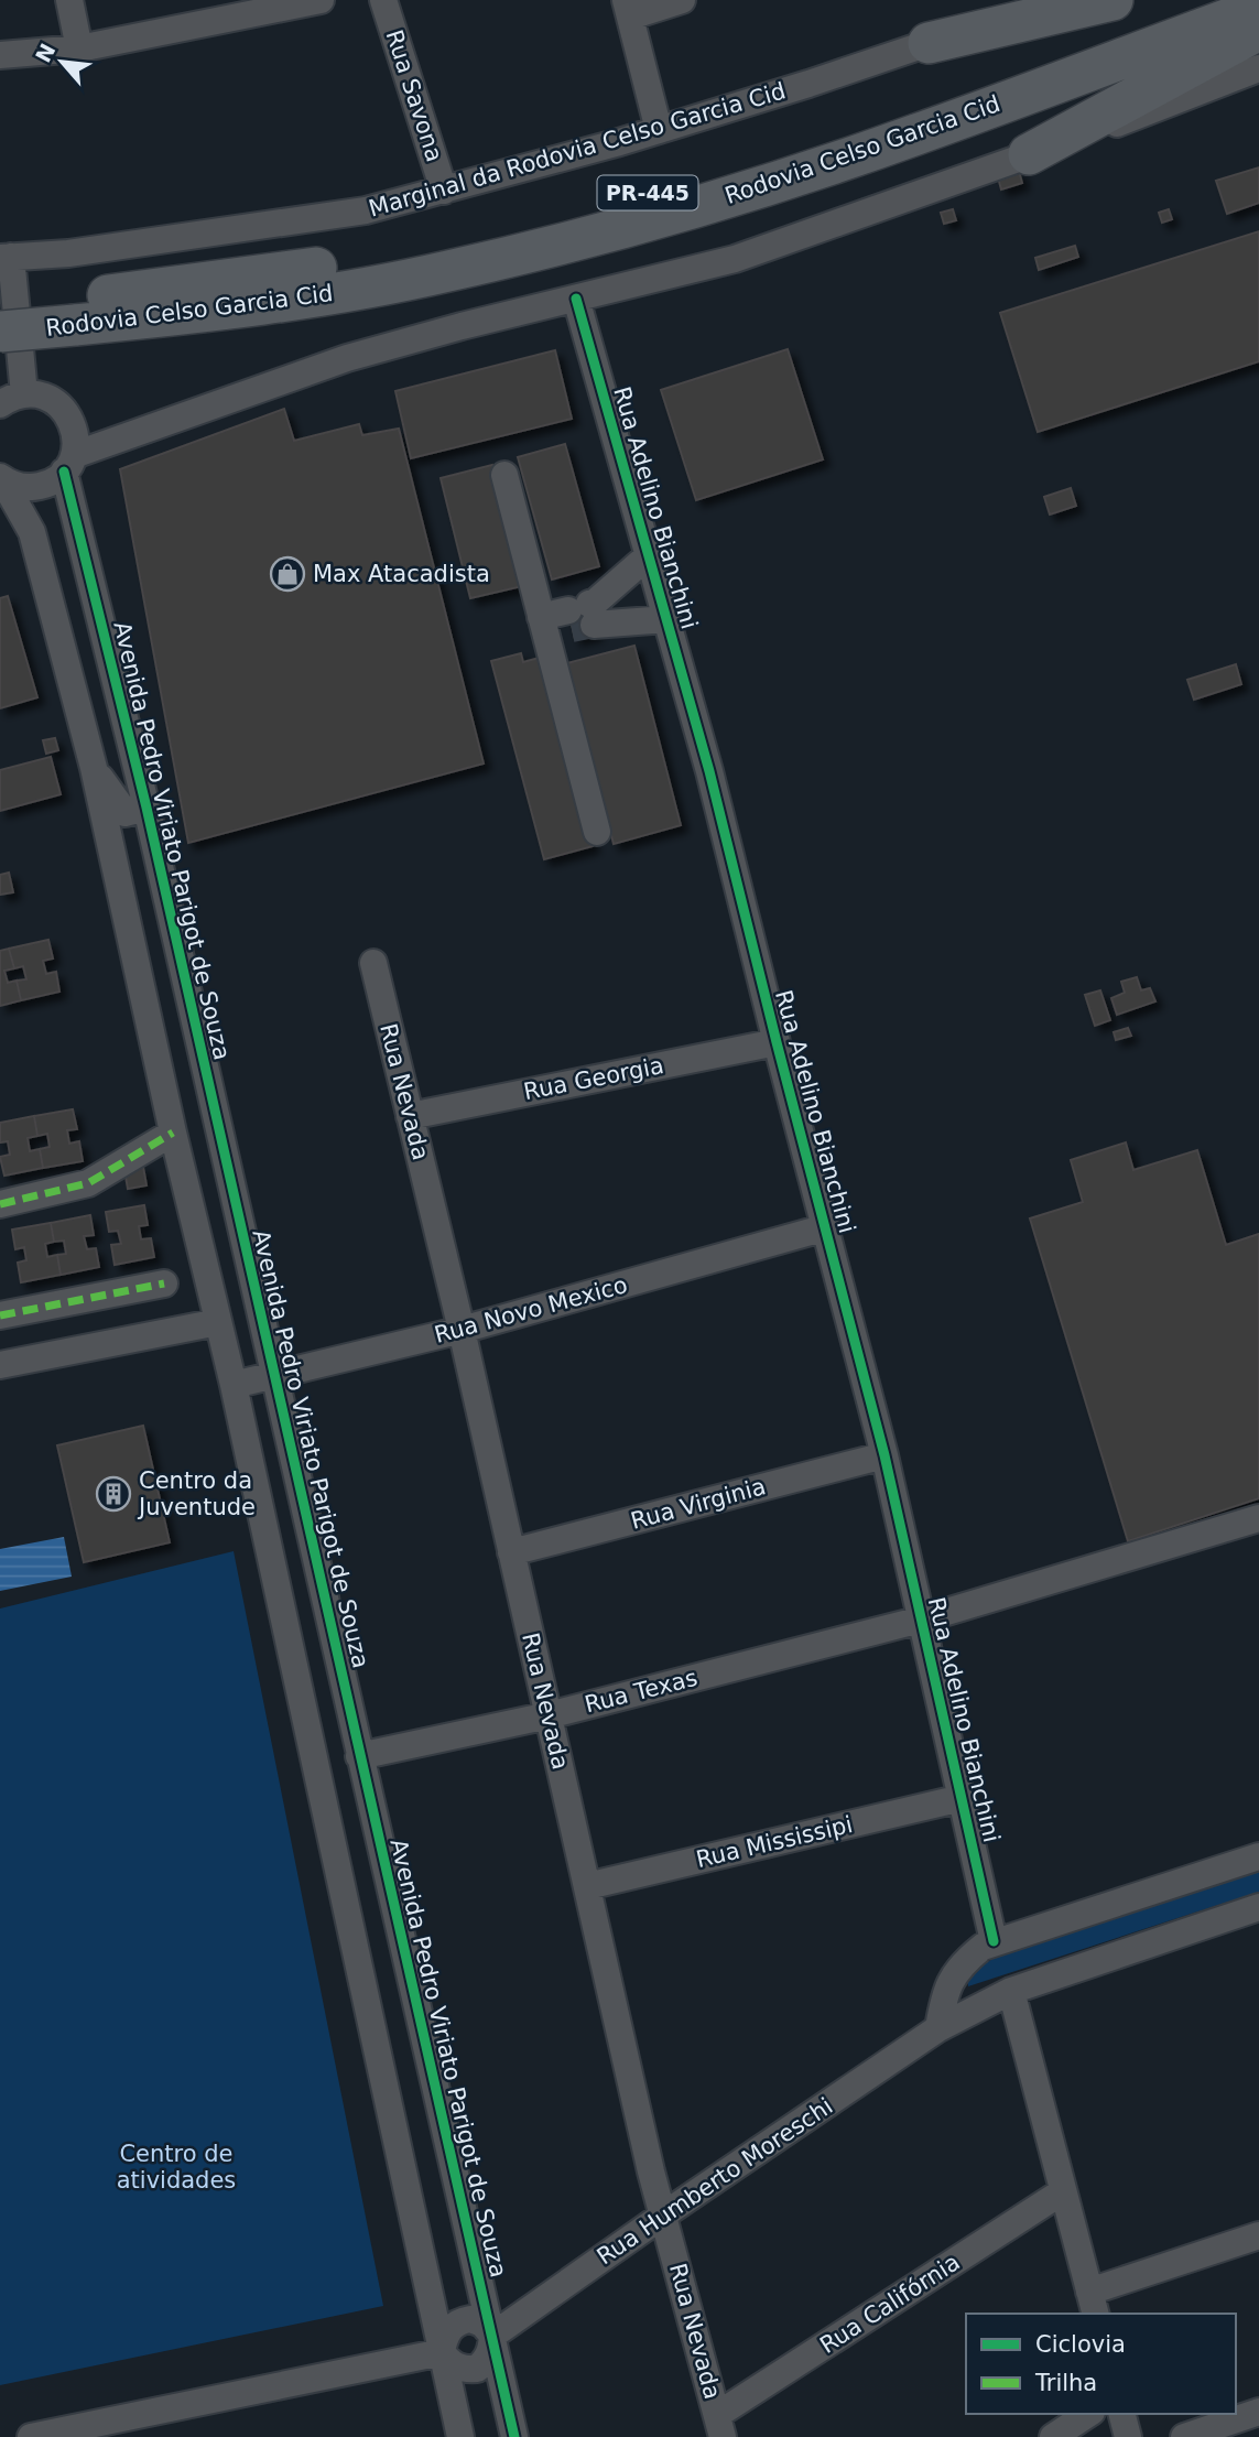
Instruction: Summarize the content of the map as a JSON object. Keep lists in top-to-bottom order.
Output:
{
  "streets": {
    "highway": ["Rodovia Celso Garcia Cid", "PR-445"],
    "street": [
      "Rua Savona",
      "Marginal da Rodovia Celso Garcia Cid",
      "Rua Adelino Bianchini",
      "Avenida Pedro Viriato Parigot de Souza",
      "Rua Georgia",
      "Rua Nevada",
      "Rua Novo Mexico",
      "Rua Virginia",
      "Rua Texas",
      "Rua Mississipi",
      "Rua Humberto Moreschi",
      "Rua Califórnia"
    ]
  },
  "crossings": [
    ["Rua Savona", "Marginal da Rodovia Celso Garcia Cid"],
    ["Rua Adelino Bianchini", "Rua Georgia"],
    ["Rua Adelino Bianchini", "Rua Novo Mexico"],
    ["Rua Adelino Bianchini", "Rua Virginia"],
    ["Rua Adelino Bianchini", "Rua Texas"],
    ["Rua Adelino Bianchini", "Rua Mississipi"],
    ["Avenida Pedro Viriato Parigot de Souza", "Rua Novo Mexico"],
    ["Avenida Pedro Viriato Parigot de Souza", "Rua Texas"],
    ["Avenida Pedro Viriato Parigot de Souza", "Rua Humberto Moreschi"],
    ["Rua Georgia", "Rua Nevada"],
    ["Rua Nevada", "Rua Novo Mexico"],
    ["Rua Nevada", "Rua Virginia"],
    ["Rua Nevada", "Rua Texas"],
    ["Rua Nevada", "Rua Mississipi"],
    ["Rua Nevada", "Rua Humberto Moreschi"],
    ["Rua Nevada", "Rua Califórnia"]
  ],
  "parks": ["Centro de atividades"],
  "places": {
    "shop": ["Max Atacadista"],
    "building": ["Centro da Juventude"]
  },
  "legend": ["Ciclovia", "Trilha"],
  "north": "top left"
}
